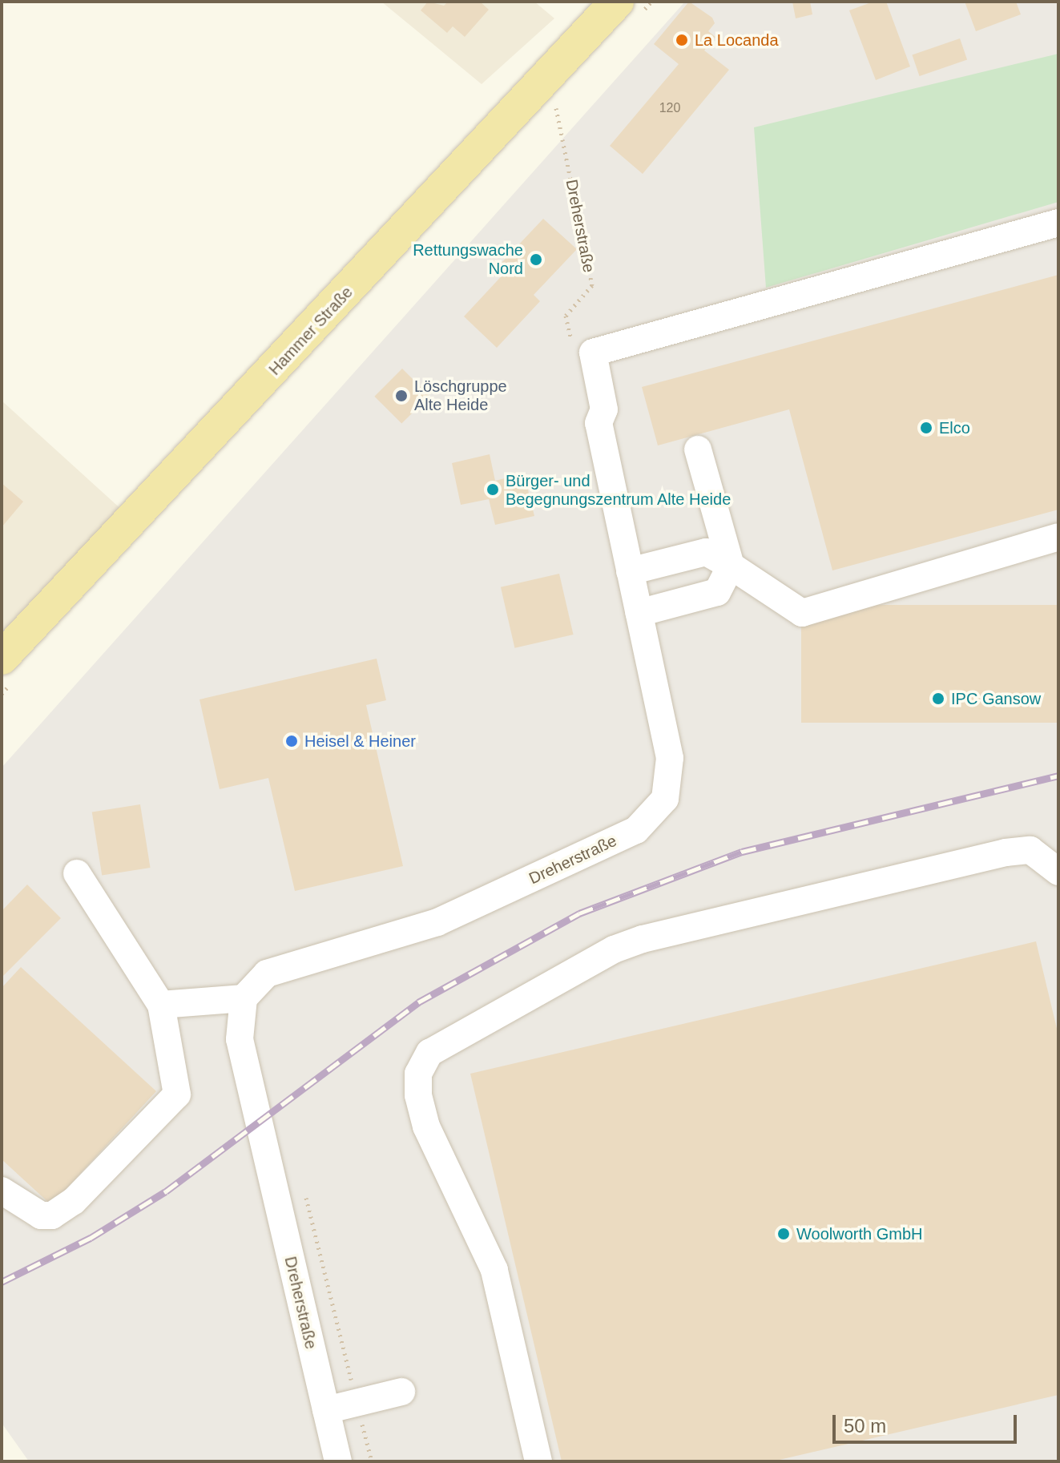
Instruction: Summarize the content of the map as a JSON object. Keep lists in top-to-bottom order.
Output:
{
  "streets": {
    "main road": ["Hammer Straße"],
    "street": ["Dreherstraße"]
  },
  "places": [
    "La Locanda",
    "Rettungswache Nord",
    "Löschgruppe Alte Heide",
    "Elco",
    "Bürger- und Begegnungszentrum Alte Heide",
    "IPC Gansow",
    "Heisel & Heiner",
    "Woolworth GmbH"
  ],
  "house_numbers": ["120"],
  "scale_bar": "50 m"
}
